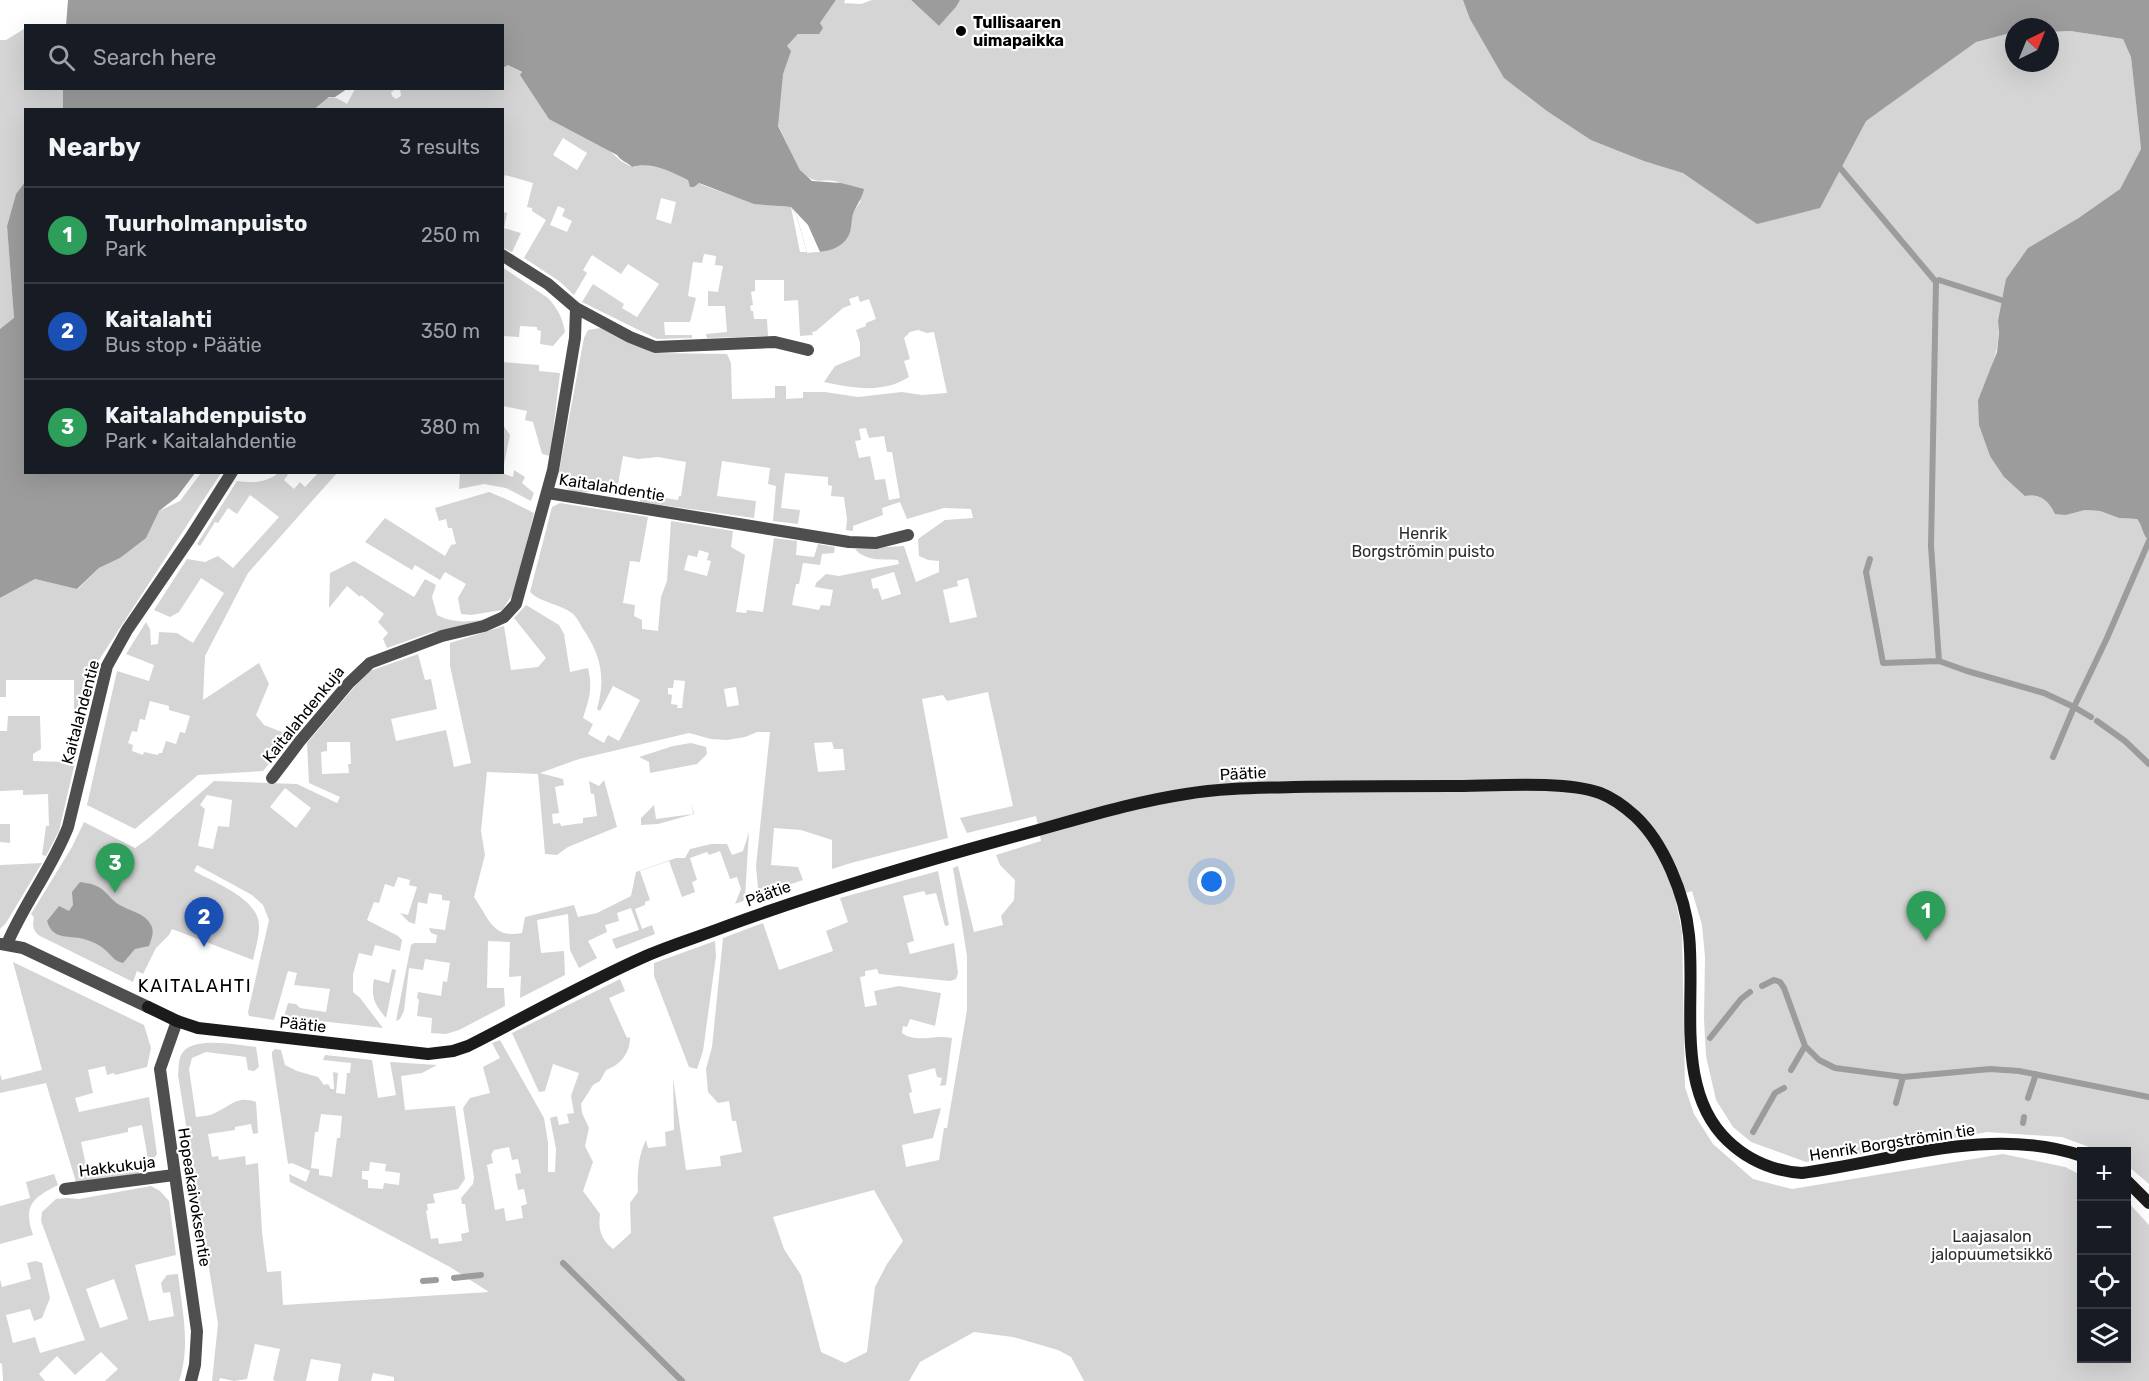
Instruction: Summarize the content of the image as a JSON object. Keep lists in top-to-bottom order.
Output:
{
  "streets": {
    "street": [
      "Kaitalahdentie",
      "Kaitalahdenkuja",
      "Päätie",
      "Henrik Borgströmin tie",
      "Hakkukuja",
      "Hopeakaivoksentie"
    ]
  },
  "crossings": [
    ["Kaitalahdentie", "Kaitalahdenkuja"],
    ["Kaitalahdentie", "Päätie"],
    ["Päätie", "Henrik Borgströmin tie"],
    ["Päätie", "Hopeakaivoksentie"],
    ["Hakkukuja", "Hopeakaivoksentie"]
  ],
  "districts": ["KAITALAHTI"],
  "parks": ["Henrik Borgströmin puisto", "Laajasalon jalopuumetsikkö"],
  "places": ["Tullisaaren uimapaikka"],
  "north": "top right",
  "page": {
    "search": "Search here",
    "heading": ["Nearby", "3 results"],
    "list": [
      {
        "mark": "1",
        "name": "Tuurholmanpuisto",
        "note": "Park",
        "value": "250 m"
      },
      {
        "mark": "2",
        "name": "Kaitalahti",
        "note": "Bus stop · Päätie",
        "value": "350 m"
      },
      {
        "mark": "3",
        "name": "Kaitalahdenpuisto",
        "note": "Park · Kaitalahdentie",
        "value": "380 m"
      }
    ],
    "pins": ["3", "1", "2"],
    "map_buttons": ["+", "−"]
  }
}
